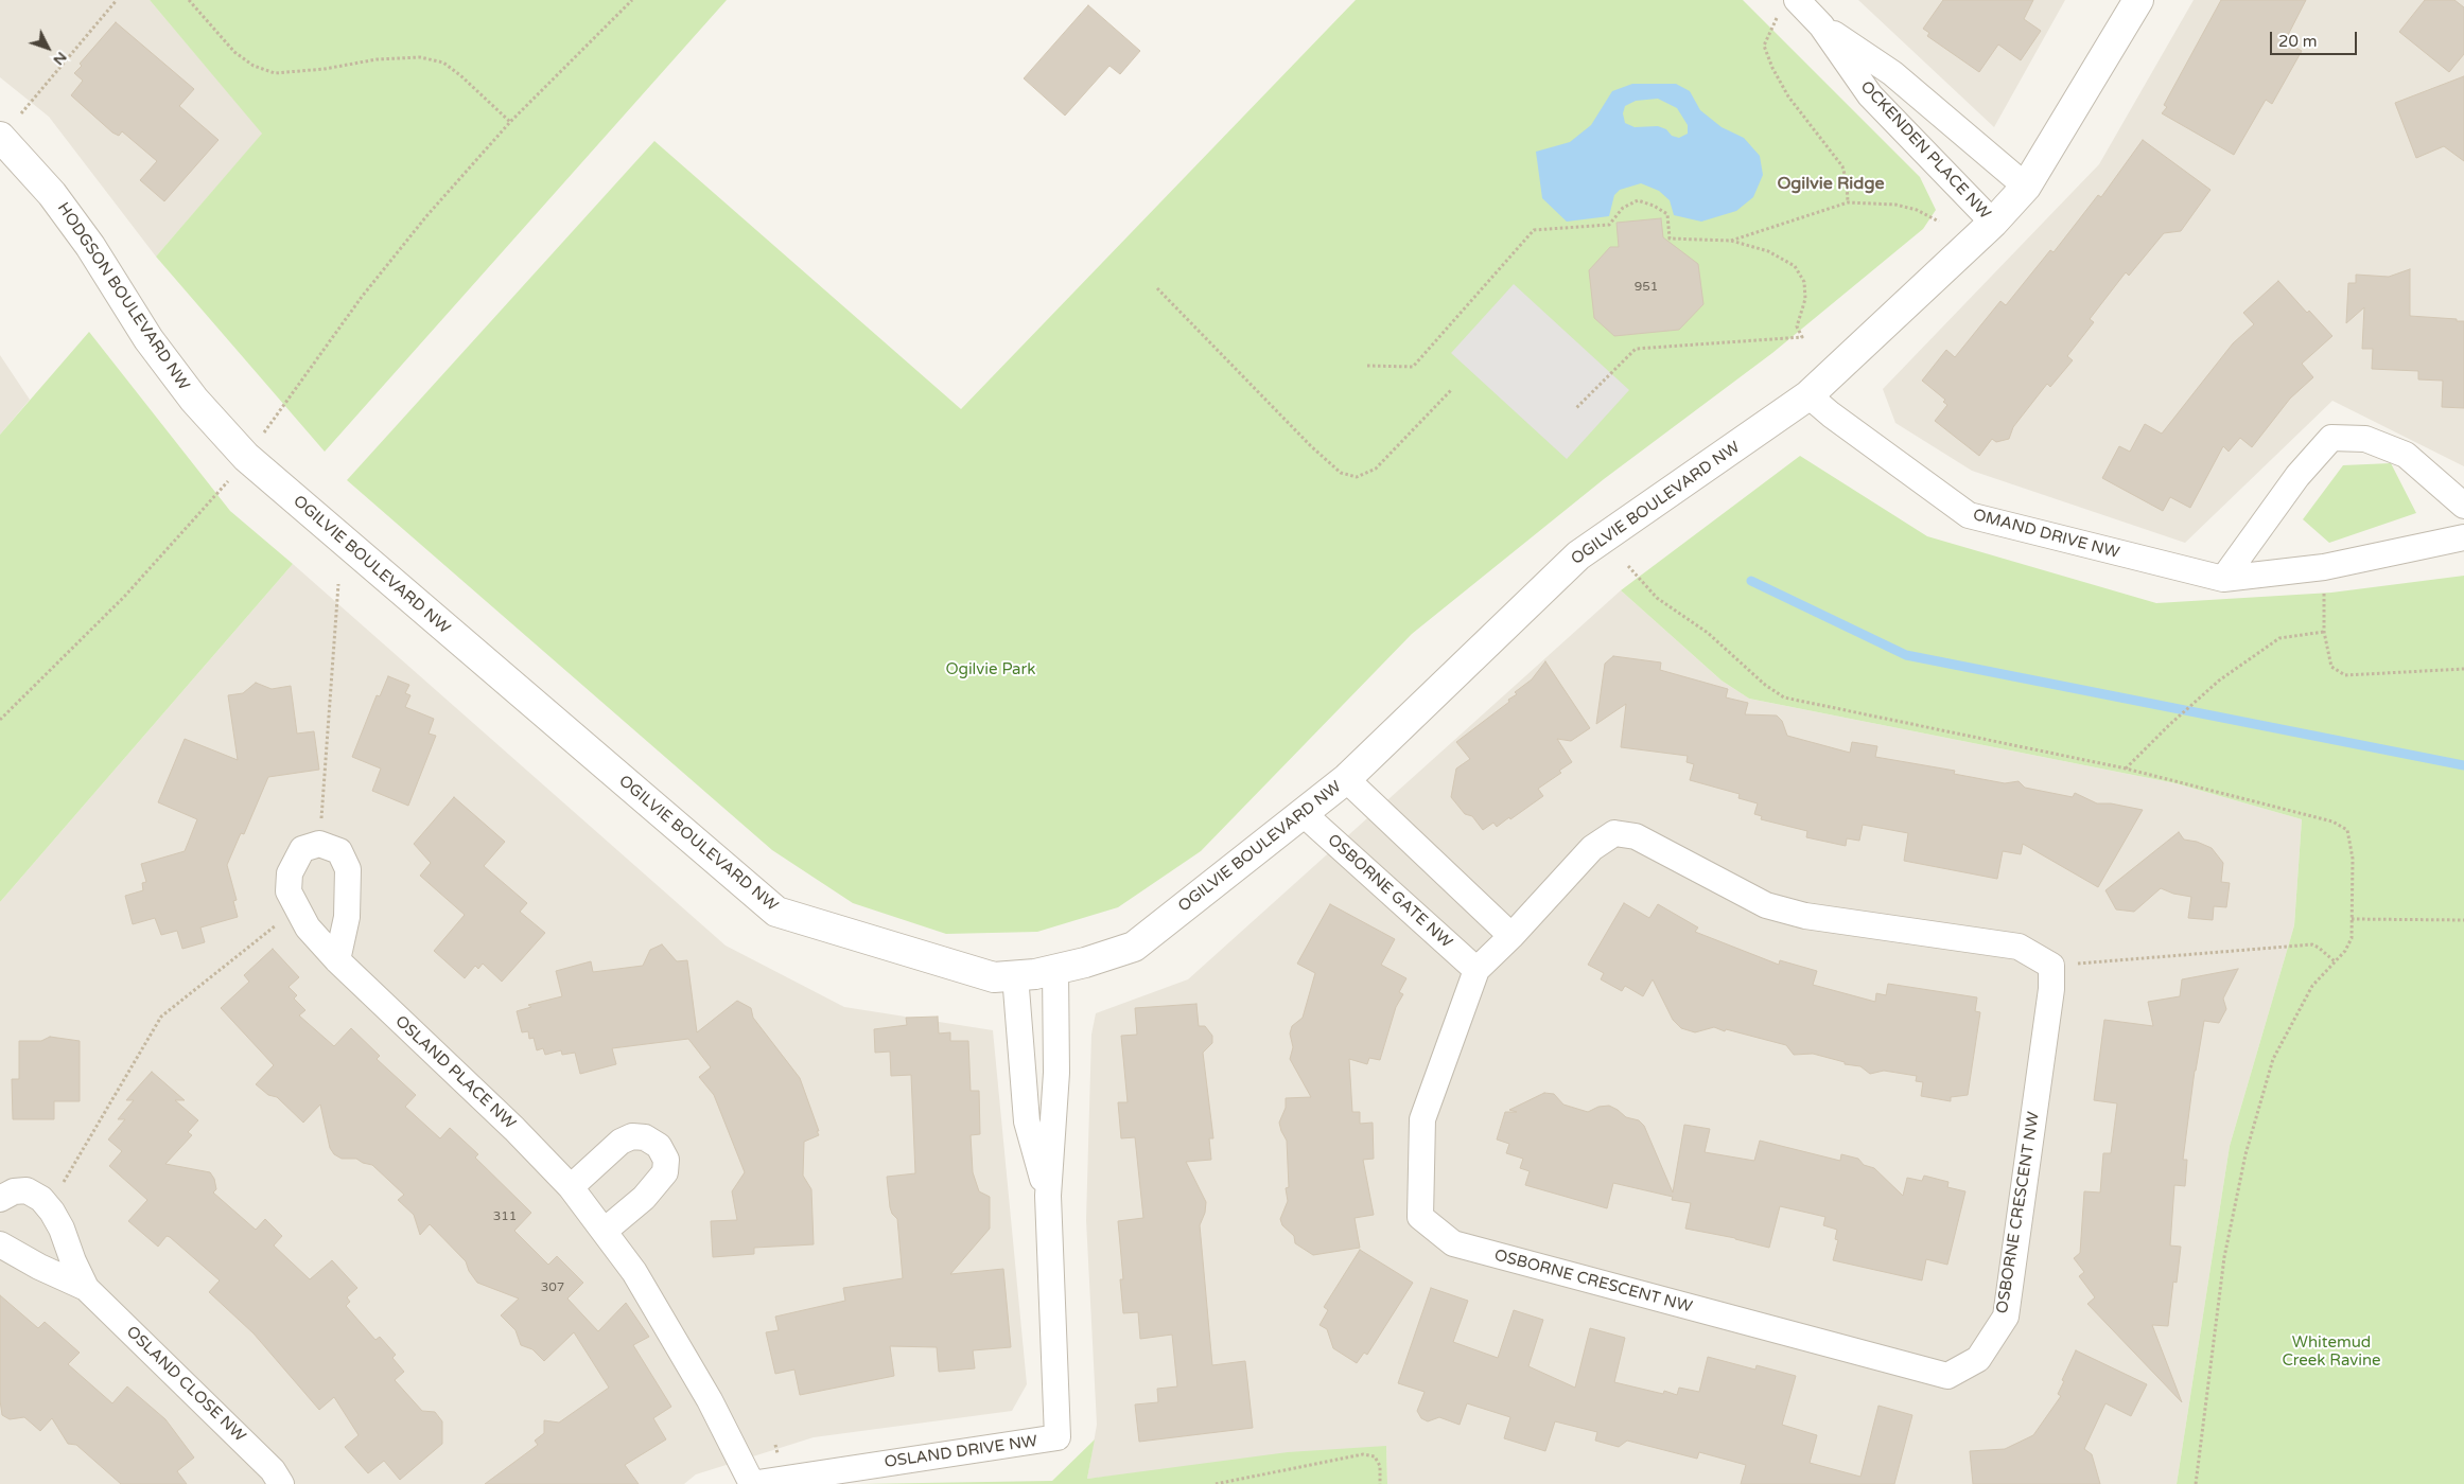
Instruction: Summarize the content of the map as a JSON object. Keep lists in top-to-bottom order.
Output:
{
  "streets": {
    "street": [
      "OCKENDEN PLACE NW",
      "HODGSON BOULEVARD NW",
      "OGILVIE BOULEVARD NW",
      "OMAND DRIVE NW",
      "OSBORNE GATE NW",
      "OSLAND PLACE NW",
      "OSBORNE CRESCENT NW",
      "OSLAND CLOSE NW",
      "OSLAND DRIVE NW"
    ]
  },
  "crossings": [
    ["OCKENDEN PLACE NW", "OGILVIE BOULEVARD NW"],
    ["HODGSON BOULEVARD NW", "OGILVIE BOULEVARD NW"],
    ["OGILVIE BOULEVARD NW", "OMAND DRIVE NW"],
    ["OGILVIE BOULEVARD NW", "OSBORNE GATE NW"],
    ["OGILVIE BOULEVARD NW", "OSLAND DRIVE NW"],
    ["OSBORNE GATE NW", "OSBORNE CRESCENT NW"],
    ["OSLAND PLACE NW", "OSLAND DRIVE NW"]
  ],
  "districts": ["Ogilvie Ridge"],
  "parks": ["Ogilvie Park", "Whitemud Creek Ravine"],
  "house_numbers": ["951", "311", "307"],
  "scale_bar": "20 m",
  "north": "bottom right"
}
